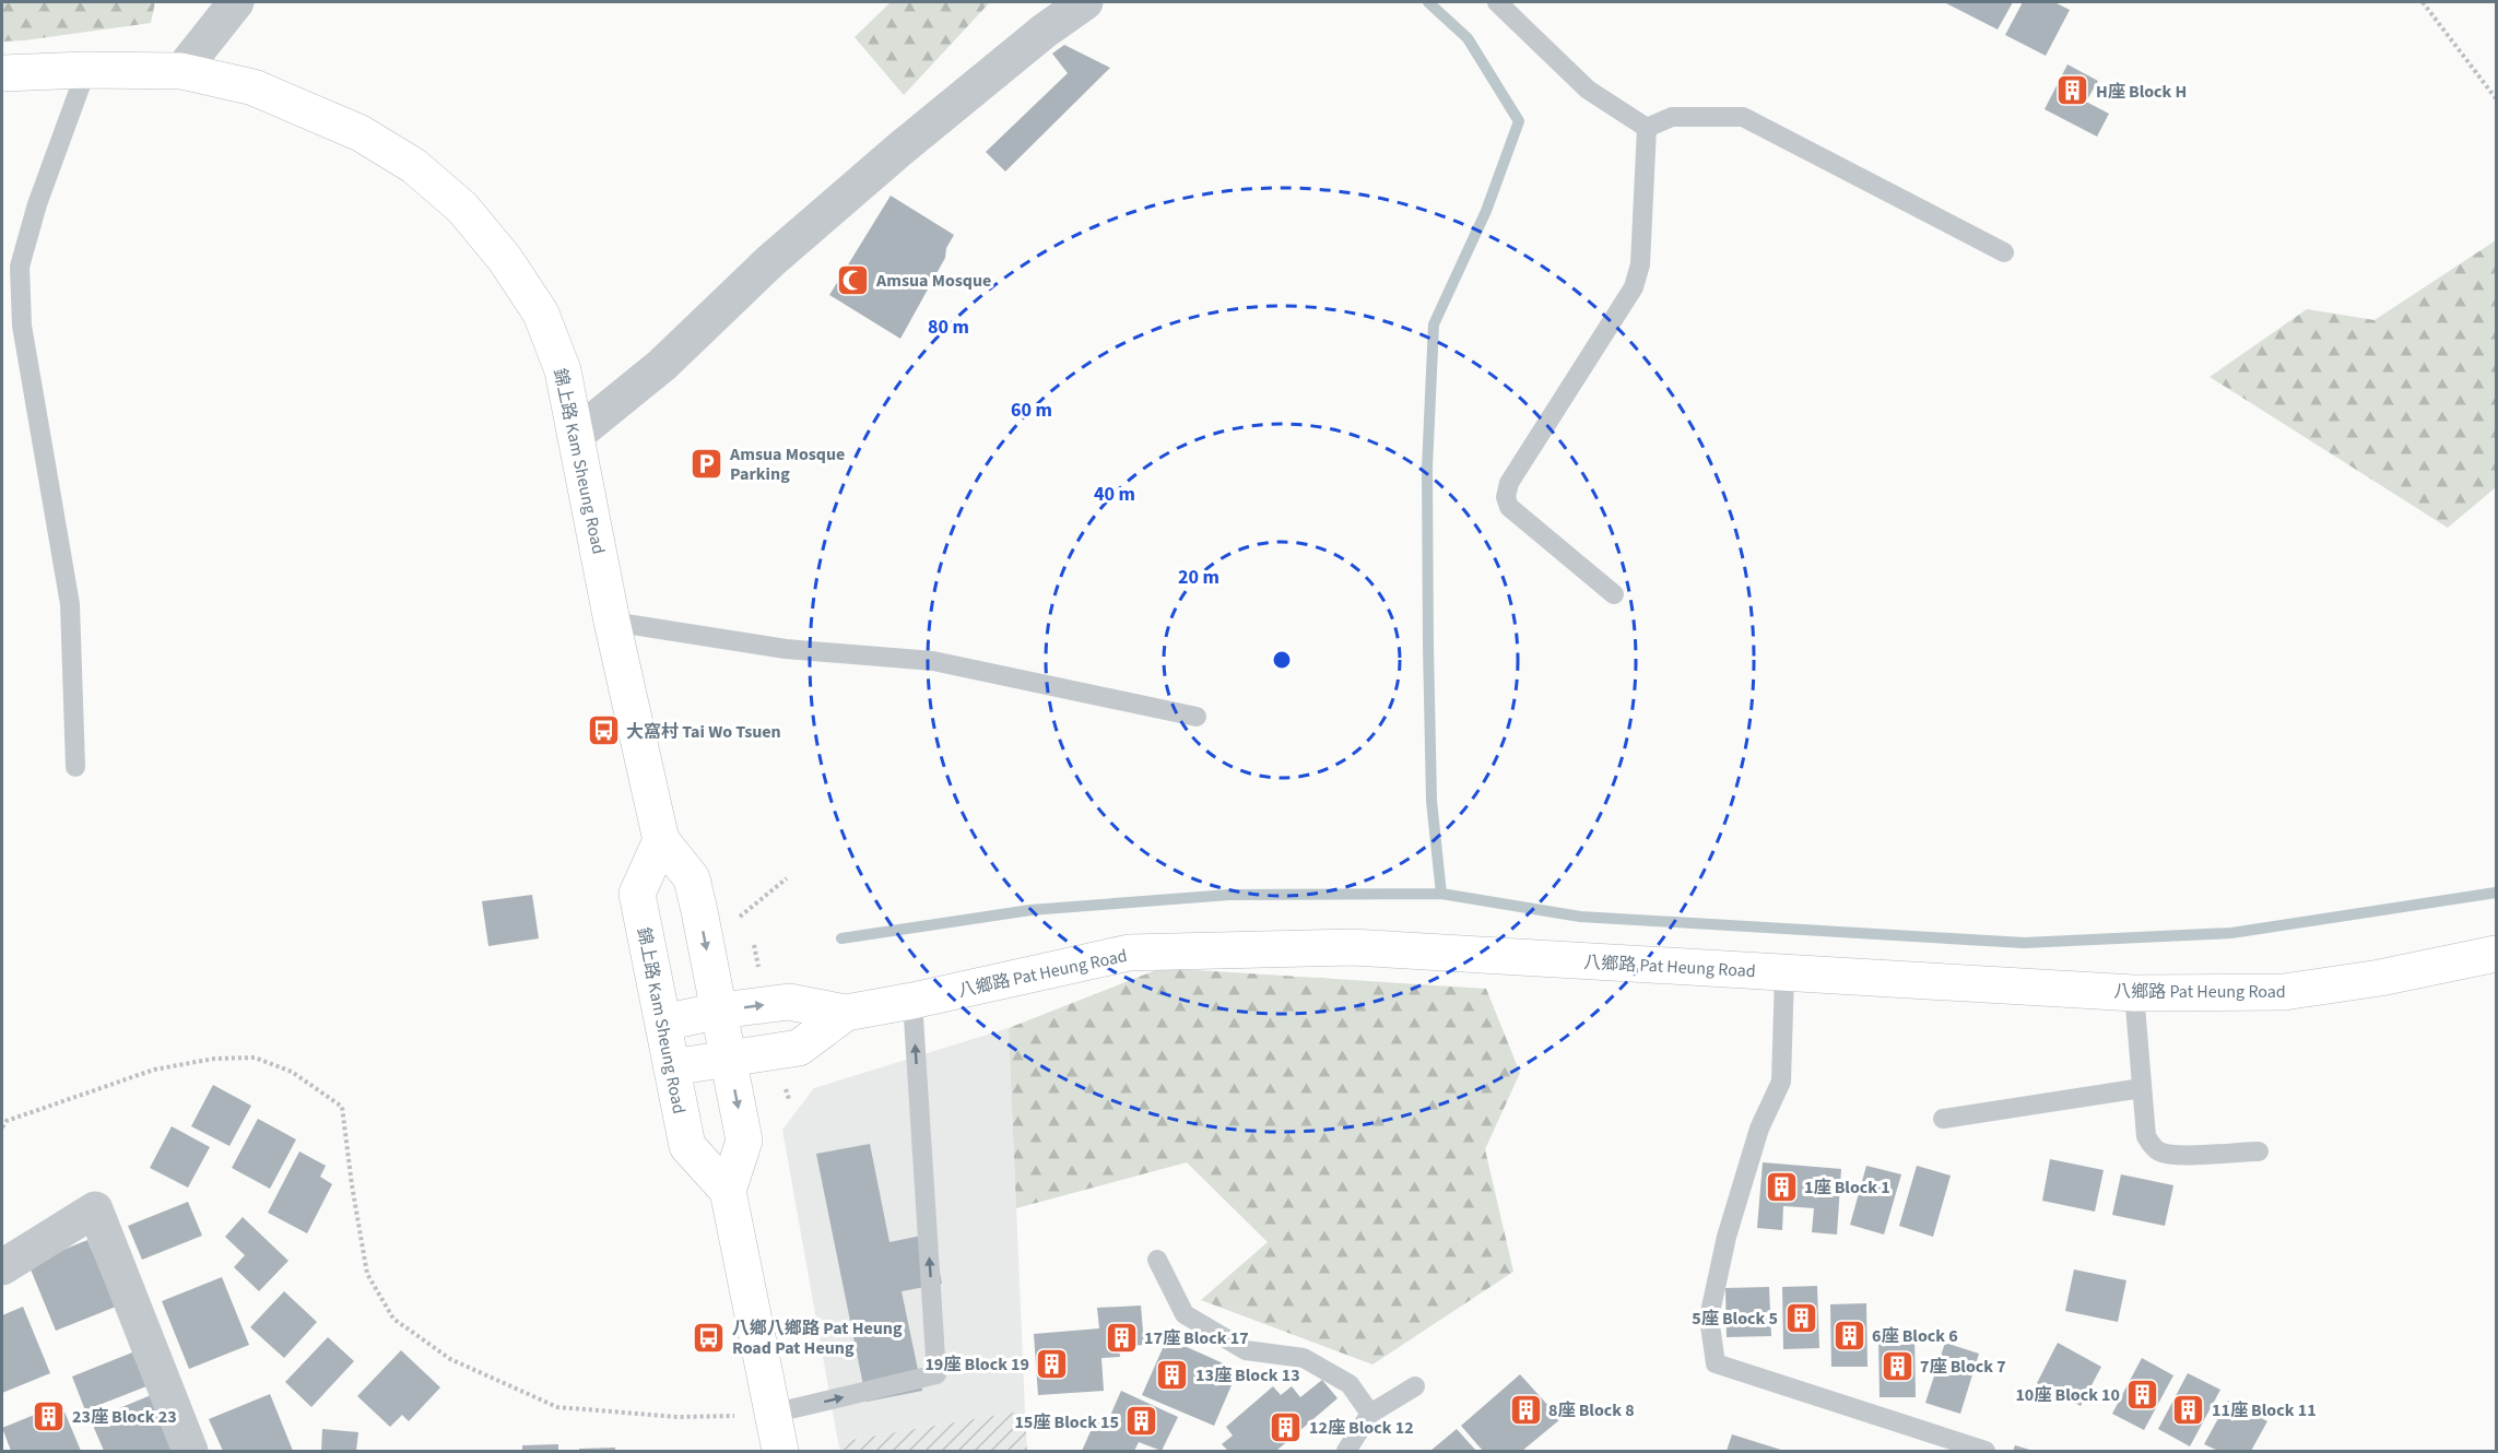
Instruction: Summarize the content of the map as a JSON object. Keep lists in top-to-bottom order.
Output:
{
  "streets": {
    "main road": ["錦上路 Kam Sheung Road", "八鄉路 Pat Heung Road"]
  },
  "crossings": [
    ["錦上路 Kam Sheung Road", "八鄉路 Pat Heung Road"]
  ],
  "places": {
    "building": [
      "H座 Block H",
      "1座 Block 1",
      "5座 Block 5",
      "6座 Block 6",
      "17座 Block 17",
      "19座 Block 19",
      "7座 Block 7",
      "13座 Block 13",
      "10座 Block 10",
      "8座 Block 8",
      "11座 Block 11",
      "23座 Block 23",
      "15座 Block 15",
      "12座 Block 12"
    ],
    "mosque": ["Amsua Mosque"],
    "parking": ["Amsua Mosque Parking"],
    "bus stop": ["大窩村 Tai Wo Tsuen", "八鄉八鄉路 Pat Heung Road Pat Heung"]
  },
  "rings": [
    "80 m",
    "60 m",
    "40 m",
    "20 m"
  ]
}
